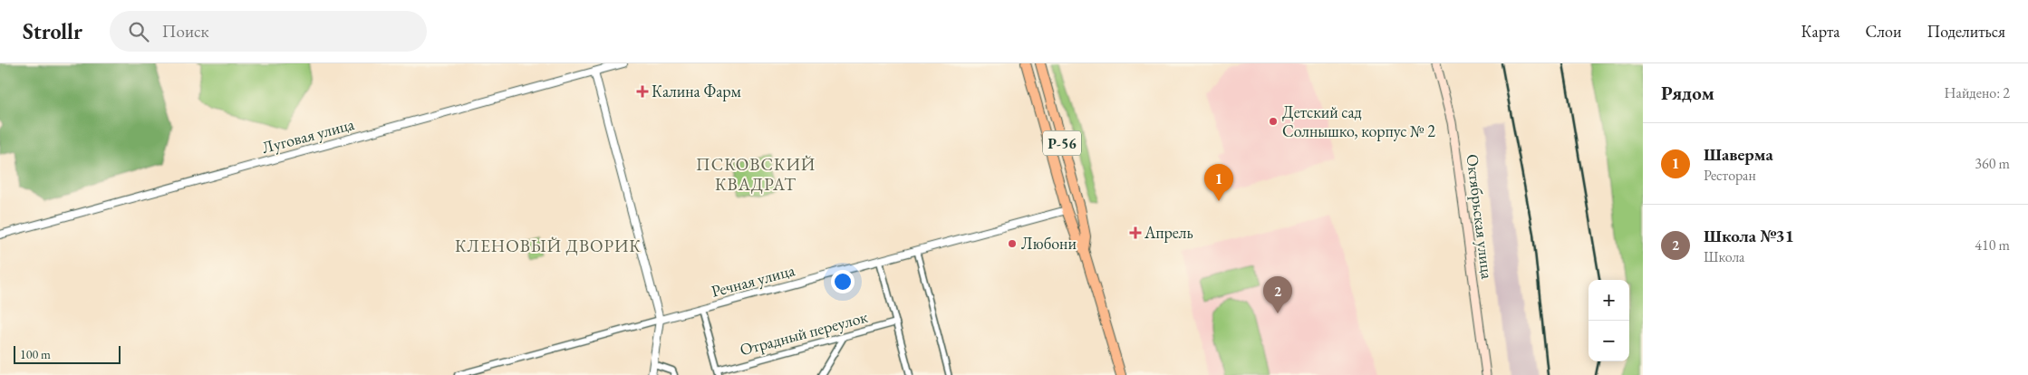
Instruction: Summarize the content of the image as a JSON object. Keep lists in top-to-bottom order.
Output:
{
  "streets": {
    "main road": ["Р-56", "Октябрьская улица"],
    "street": ["Луговая улица", "Речная улица", "Отрадный переулок"]
  },
  "districts": ["ПСКОВСКИЙ КВАДРАТ", "КЛЕНОВЫЙ ДВОРИК"],
  "places": {
    "health": ["Калина Фарм", "Апрель"],
    "other": ["Детский сад Солнышко, корпус № 2", "Любони"]
  },
  "scale_bar": "100 m",
  "page": {
    "header": "Strollr",
    "search": "Поиск",
    "nav": ["Карта", "Слои", "Поделиться"],
    "heading": ["Рядом", "Найдено: 2"],
    "list": [
      {
        "mark": "1",
        "name": "Шаверма",
        "note": "Ресторан",
        "value": "360 m"
      },
      {
        "mark": "2",
        "name": "Школа №31",
        "note": "Школа",
        "value": "410 m"
      }
    ],
    "pins": ["1", "2"],
    "map_buttons": ["+", "−"],
    "scale": "100 m"
  }
}
